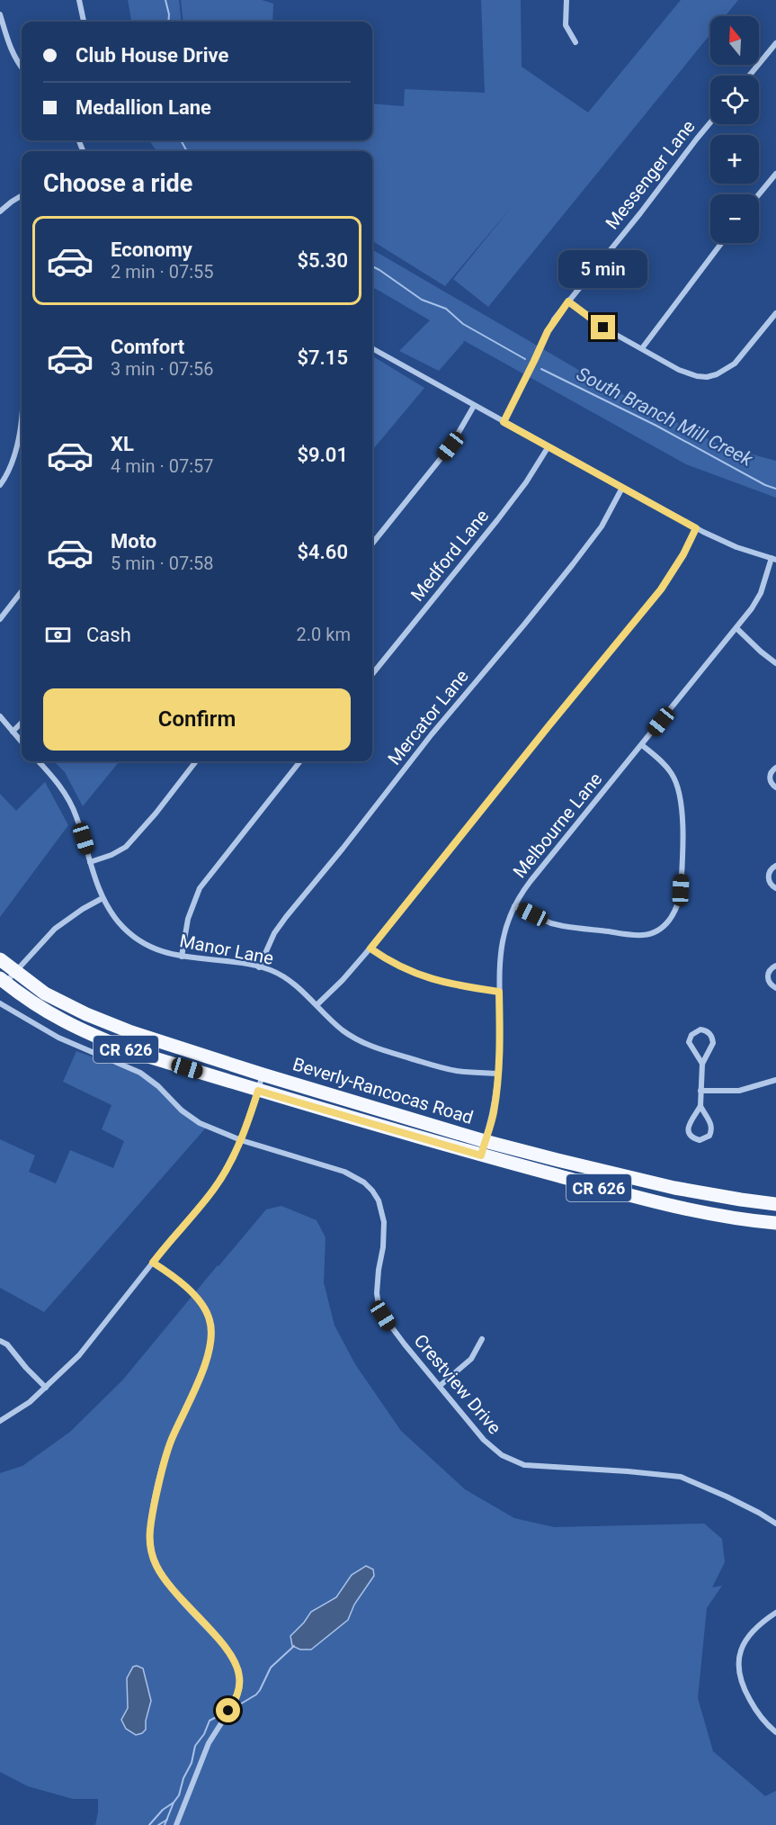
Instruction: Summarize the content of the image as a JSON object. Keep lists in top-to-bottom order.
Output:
{
  "streets": {
    "main road": ["CR 626", "Beverly-Rancocas Road"],
    "street": [
      "Messenger Lane",
      "Medford Lane",
      "Mercator Lane",
      "Melbourne Lane",
      "Manor Lane",
      "Crestview Drive"
    ]
  },
  "crossings": [
    ["Mercator Lane", "Manor Lane"],
    ["Melbourne Lane", "Manor Lane"],
    ["Melbourne Lane", "Beverly-Rancocas Road"]
  ],
  "water": ["South Branch Mill Creek"],
  "north": "top",
  "page": {
    "map_buttons": ["+", "−"],
    "banner": ["Club House Drive", "Medallion Lane"],
    "heading": "Choose a ride",
    "list": [
      {
        "name": "Economy",
        "note": "2 min · 07:55",
        "value": "$5.30"
      },
      {
        "name": "Comfort",
        "note": "3 min · 07:56",
        "value": "$7.15"
      },
      {
        "name": "XL",
        "note": "4 min · 07:57",
        "value": "$9.01"
      },
      {
        "name": "Moto",
        "note": "5 min · 07:58",
        "value": "$4.60"
      }
    ],
    "bubble": "5 min",
    "pay": ["Cash", "2.0 km"],
    "buttons": "Confirm"
  }
}
